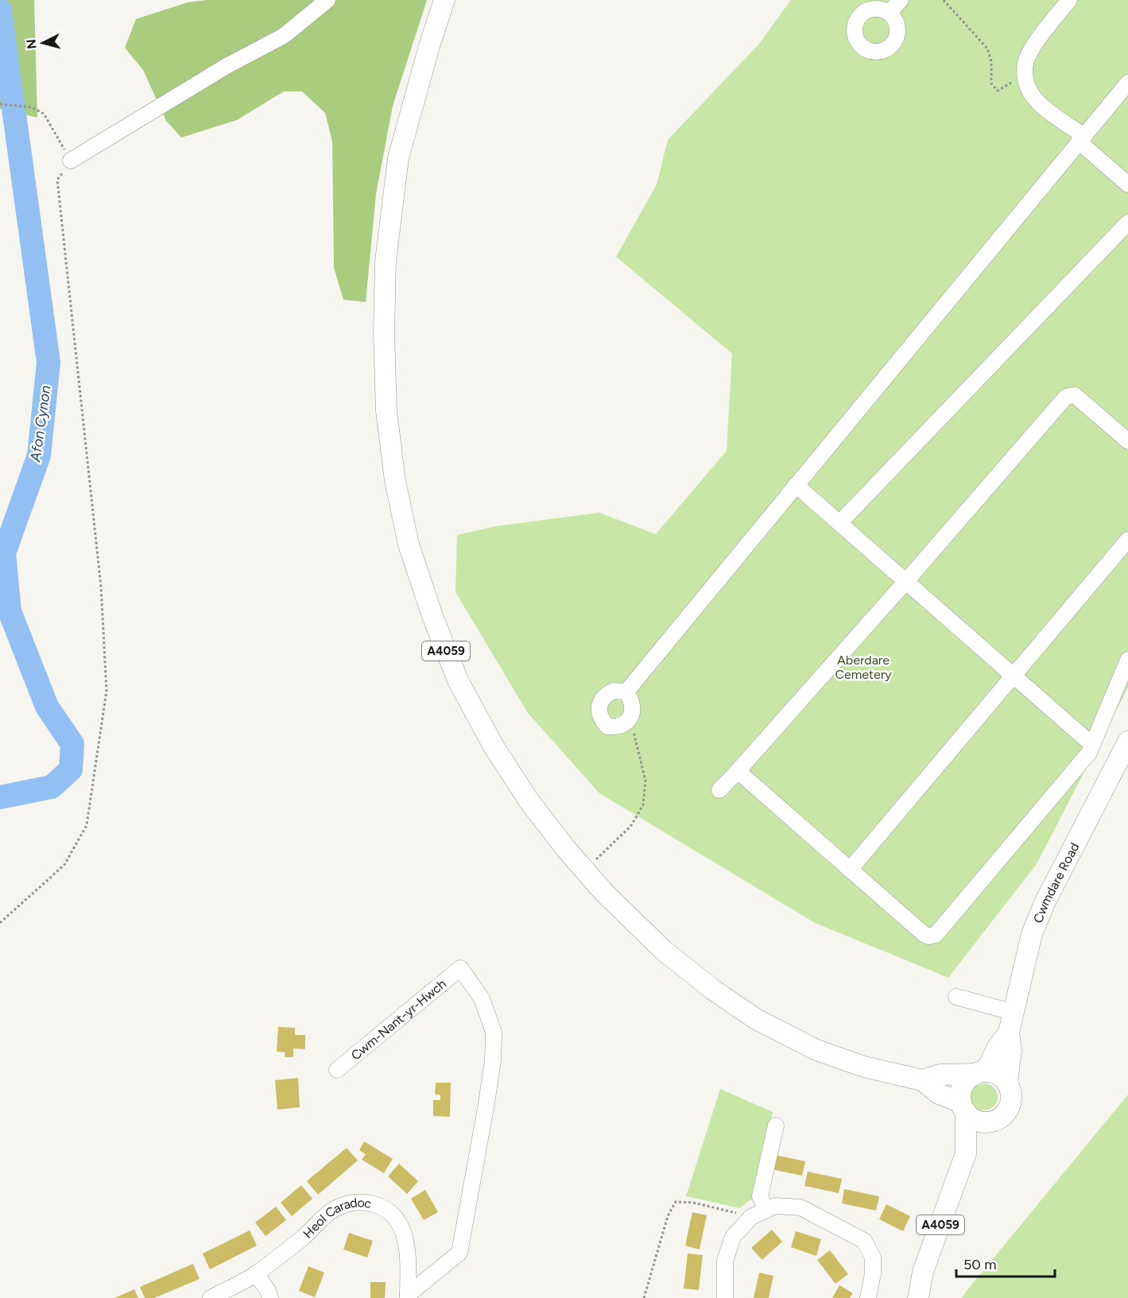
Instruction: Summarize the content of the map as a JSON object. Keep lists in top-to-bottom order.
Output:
{
  "streets": {
    "main road": ["A4059", "Cwmdare Road"],
    "street": ["Cwm-Nant-yr-Hwch", "Heol Caradoc"]
  },
  "crossings": [
    ["A4059", "Cwmdare Road"],
    ["Cwm-Nant-yr-Hwch", "Heol Caradoc"]
  ],
  "water": ["Afon Cynon"],
  "parks": ["Aberdare Cemetery"],
  "scale_bar": "50 m",
  "north": "left"
}
